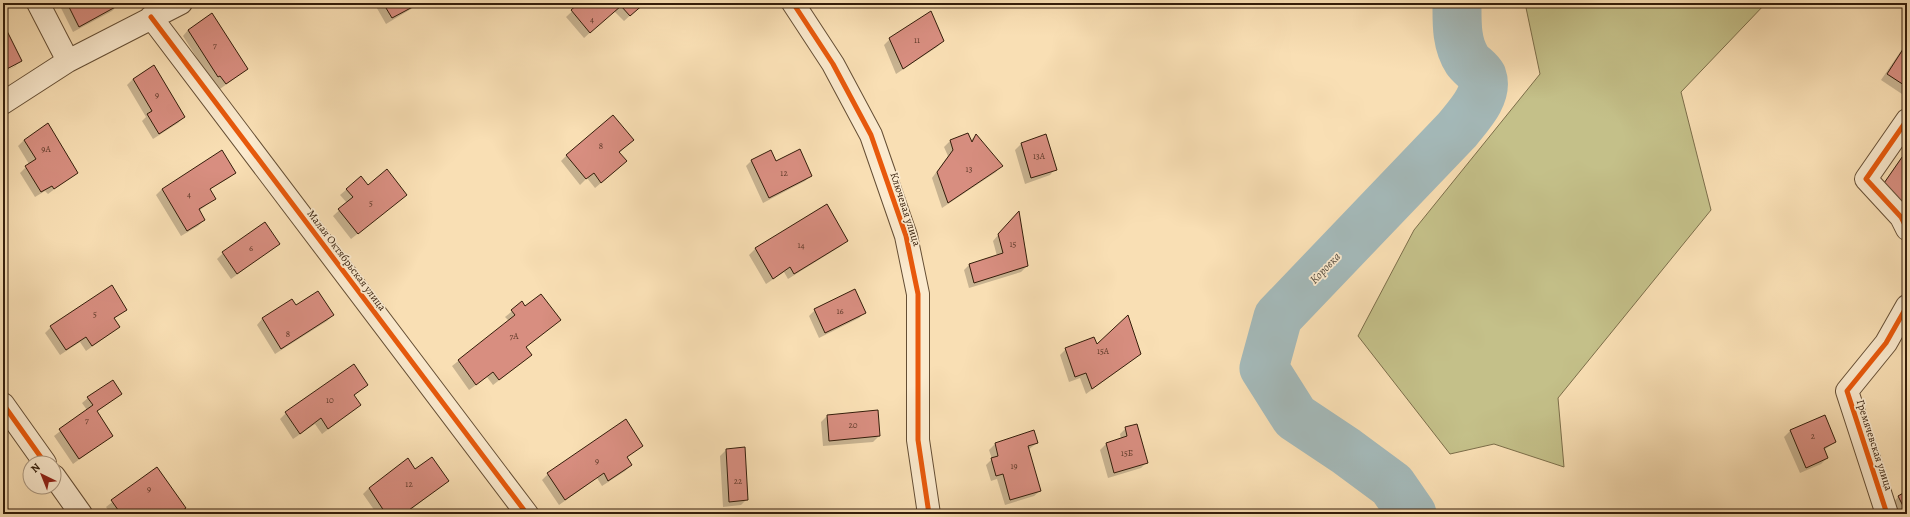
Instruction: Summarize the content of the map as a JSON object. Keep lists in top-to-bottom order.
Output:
{
  "streets": {
    "street": ["Ключевая улица", "Малая Октябрьская улица", "Гремячевская улица"]
  },
  "water": ["Коровка"],
  "house_numbers": [
    "4",
    "11",
    "7",
    "9",
    "8",
    "9А",
    "13А",
    "13",
    "12",
    "4",
    "5",
    "15",
    "14",
    "6",
    "16",
    "5",
    "8",
    "7А",
    "15А",
    "10",
    "7",
    "20",
    "2",
    "15Б",
    "9",
    "19",
    "22",
    "12",
    "9"
  ],
  "north": "top left"
}
